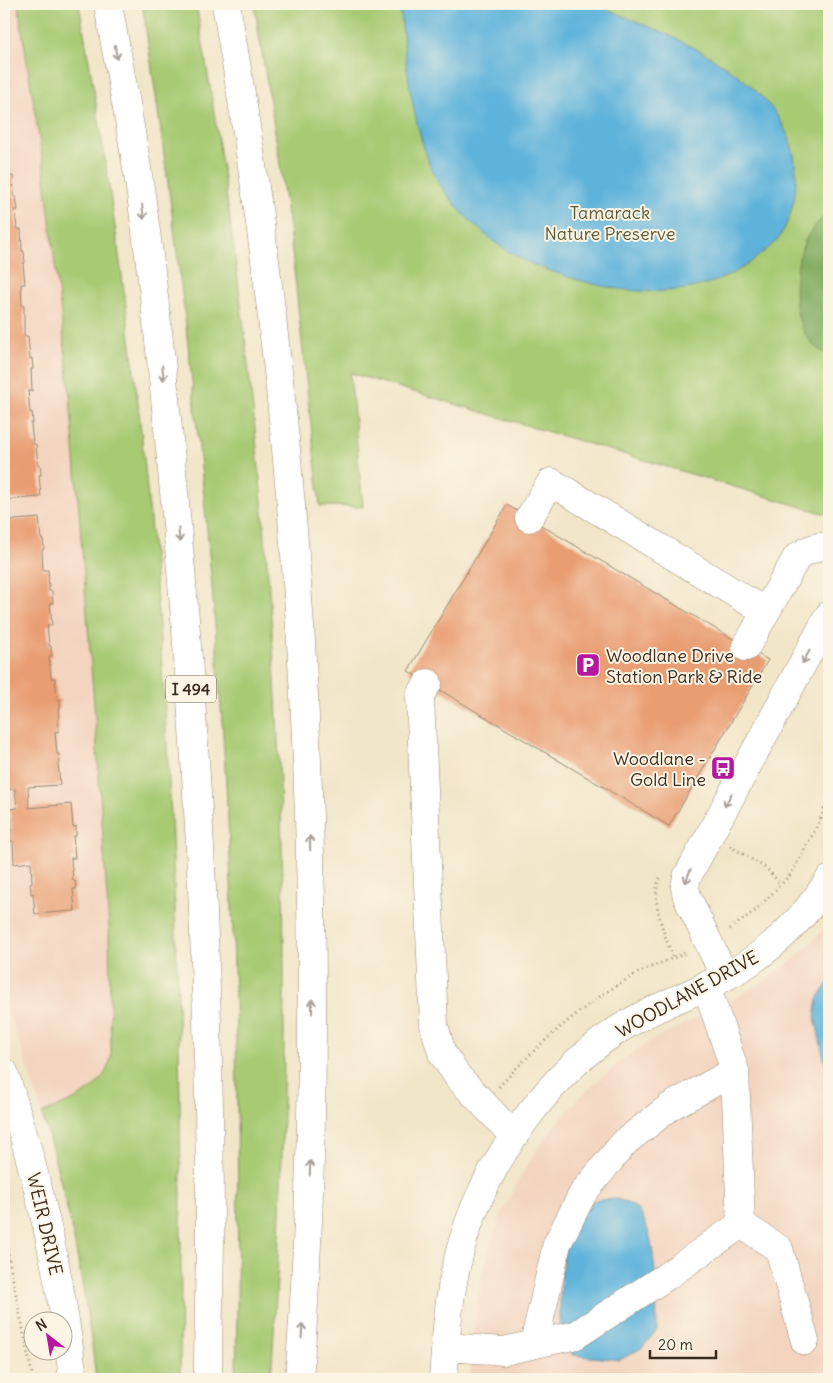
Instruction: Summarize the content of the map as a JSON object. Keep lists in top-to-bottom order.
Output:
{
  "streets": {
    "main road": ["I 494", "WOODLANE DRIVE", "WEIR DRIVE"]
  },
  "parks": ["Tamarack Nature Preserve"],
  "places": {
    "parking": ["Woodlane Drive Station Park & Ride"],
    "bus stop": ["Woodlane - Gold Line"]
  },
  "scale_bar": "20 m",
  "north": "top left"
}
